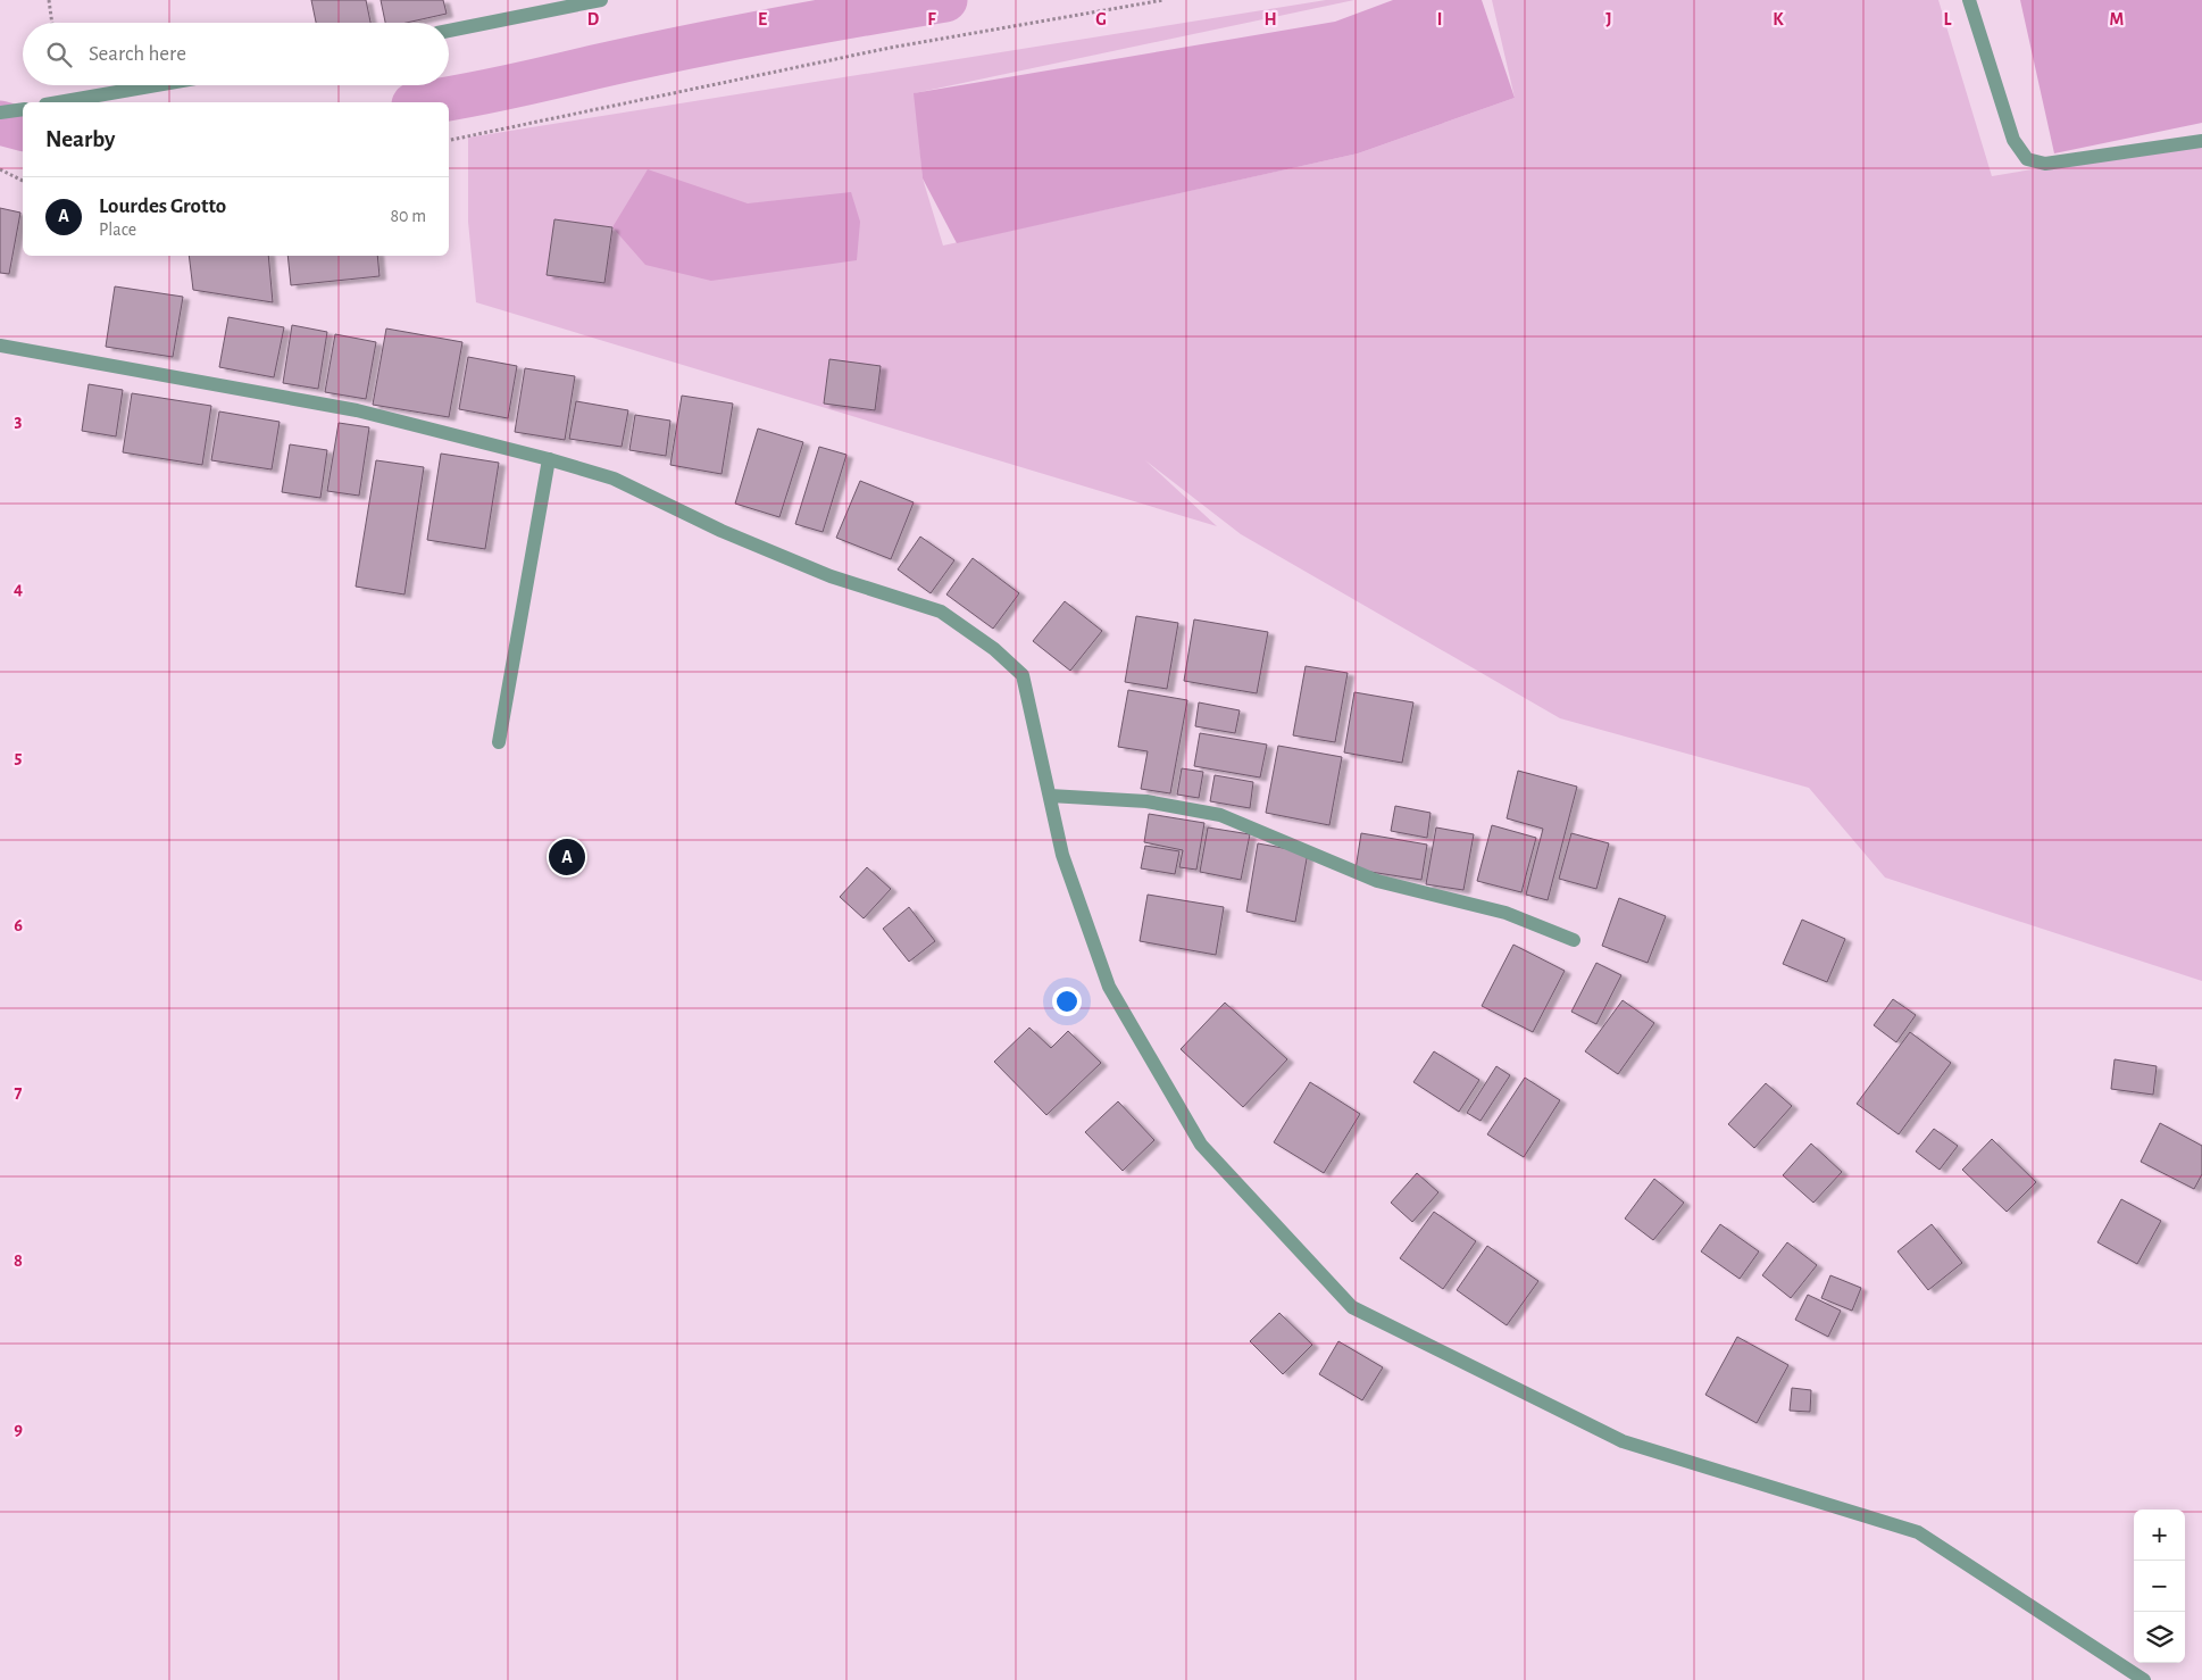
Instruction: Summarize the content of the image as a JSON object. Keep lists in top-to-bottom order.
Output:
{
  "page": {
    "search": "Search here",
    "heading": "Nearby",
    "list": [
      {
        "mark": "A",
        "name": "Lourdes Grotto",
        "note": "Place",
        "value": "80 m"
      }
    ],
    "pins": "A",
    "map_buttons": ["+", "−"]
  },
  "grid": {
    "columns": [
      "D",
      "E",
      "F",
      "G",
      "H",
      "I",
      "J",
      "K",
      "L",
      "M"
    ],
    "rows": [
      "3",
      "4",
      "5",
      "6",
      "7",
      "8",
      "9"
    ]
  }
}
